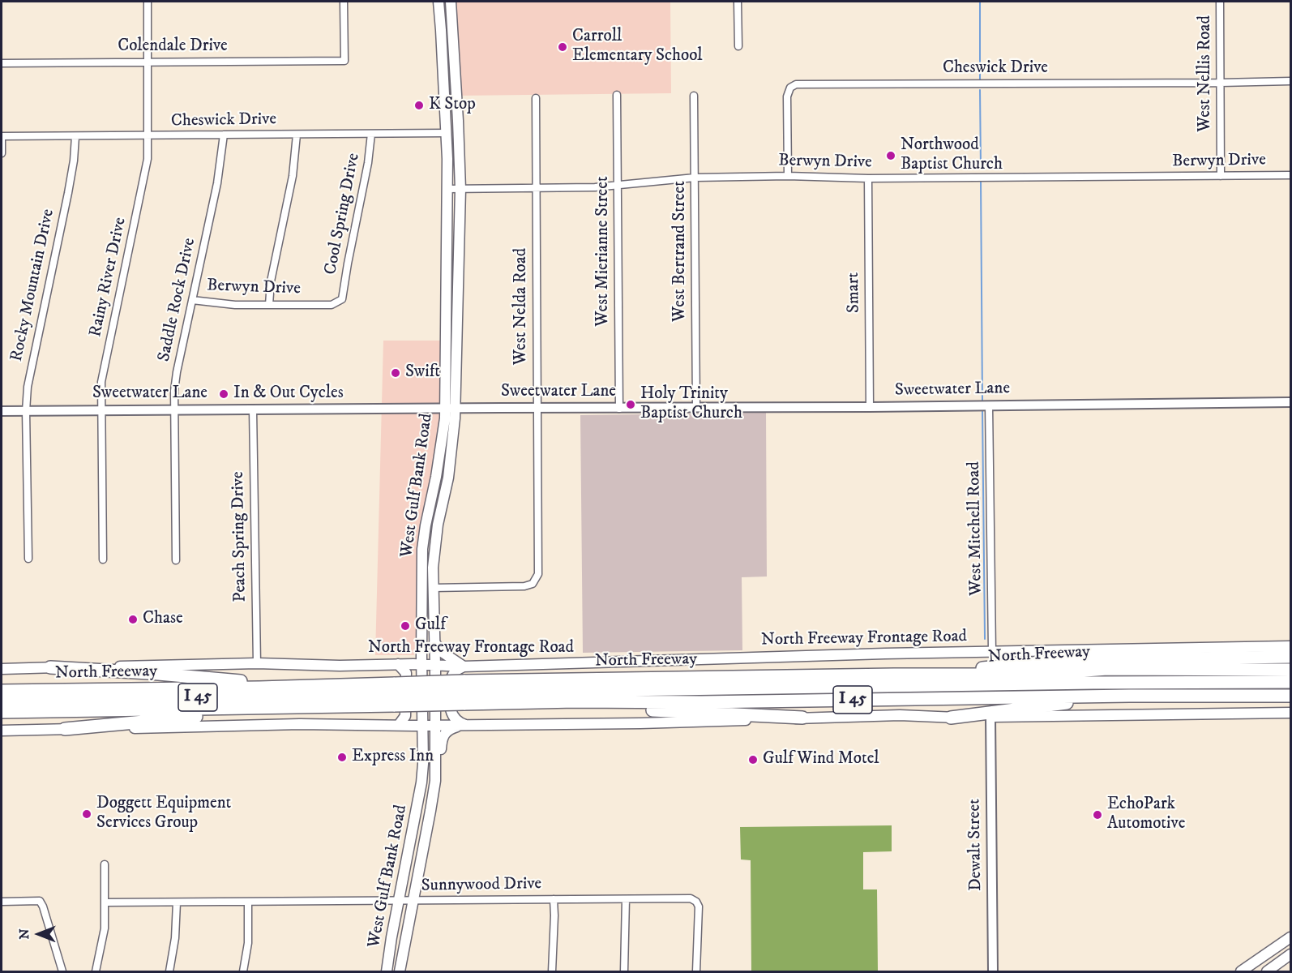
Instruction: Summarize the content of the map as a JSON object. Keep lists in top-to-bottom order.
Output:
{
  "streets": {
    "highway": ["North Freeway", "I 45"],
    "main road": ["West Gulf Bank Road", "North Freeway Frontage Road"],
    "street": [
      "Colendale Drive",
      "Cheswick Drive",
      "West Nellis Road",
      "Berwyn Drive",
      "Cool Spring Drive",
      "West Mierianne Street",
      "West Bertrand Street",
      "Rainy River Drive",
      "Rocky Mountain Drive",
      "Smart",
      "Saddle Rock Drive",
      "West Nelda Road",
      "Sweetwater Lane",
      "West Mitchell Road",
      "Peach Spring Drive",
      "Dewalt Street",
      "Sunnywood Drive"
    ]
  },
  "crossings": [
    ["Colendale Drive", "Rainy River Drive"],
    ["Cheswick Drive", "West Nellis Road"],
    ["Cheswick Drive", "Berwyn Drive"],
    ["Cheswick Drive", "Cool Spring Drive"],
    ["Cheswick Drive", "Rainy River Drive"],
    ["Cheswick Drive", "Rocky Mountain Drive"],
    ["Cheswick Drive", "Saddle Rock Drive"],
    ["Cheswick Drive", "West Gulf Bank Road"],
    ["West Nellis Road", "Berwyn Drive"],
    ["Berwyn Drive", "Cool Spring Drive"],
    ["Berwyn Drive", "West Mierianne Street"],
    ["Berwyn Drive", "West Bertrand Street"],
    ["Berwyn Drive", "Smart"],
    ["Berwyn Drive", "Saddle Rock Drive"],
    ["Berwyn Drive", "West Nelda Road"],
    ["Berwyn Drive", "West Gulf Bank Road"],
    ["West Mierianne Street", "Sweetwater Lane"],
    ["West Bertrand Street", "Sweetwater Lane"],
    ["Rainy River Drive", "Sweetwater Lane"],
    ["Rocky Mountain Drive", "Sweetwater Lane"],
    ["Smart", "Sweetwater Lane"],
    ["Saddle Rock Drive", "Sweetwater Lane"],
    ["West Nelda Road", "Sweetwater Lane"],
    ["West Nelda Road", "West Gulf Bank Road"],
    ["Sweetwater Lane", "West Gulf Bank Road"],
    ["Sweetwater Lane", "West Mitchell Road"],
    ["Sweetwater Lane", "Peach Spring Drive"],
    ["West Gulf Bank Road", "North Freeway Frontage Road"],
    ["West Gulf Bank Road", "Sunnywood Drive"],
    ["West Mitchell Road", "North Freeway Frontage Road"],
    ["Peach Spring Drive", "North Freeway Frontage Road"]
  ],
  "places": [
    "Carroll Elementary School",
    "K Stop",
    "Northwood Baptist Church",
    "Swift",
    "In & Out Cycles",
    "Holy Trinity Baptist Church",
    "Chase",
    "Gulf",
    "Express Inn",
    "Gulf Wind Motel",
    "Doggett Equipment Services Group",
    "EchoPark Automotive"
  ],
  "north": "left"
}
